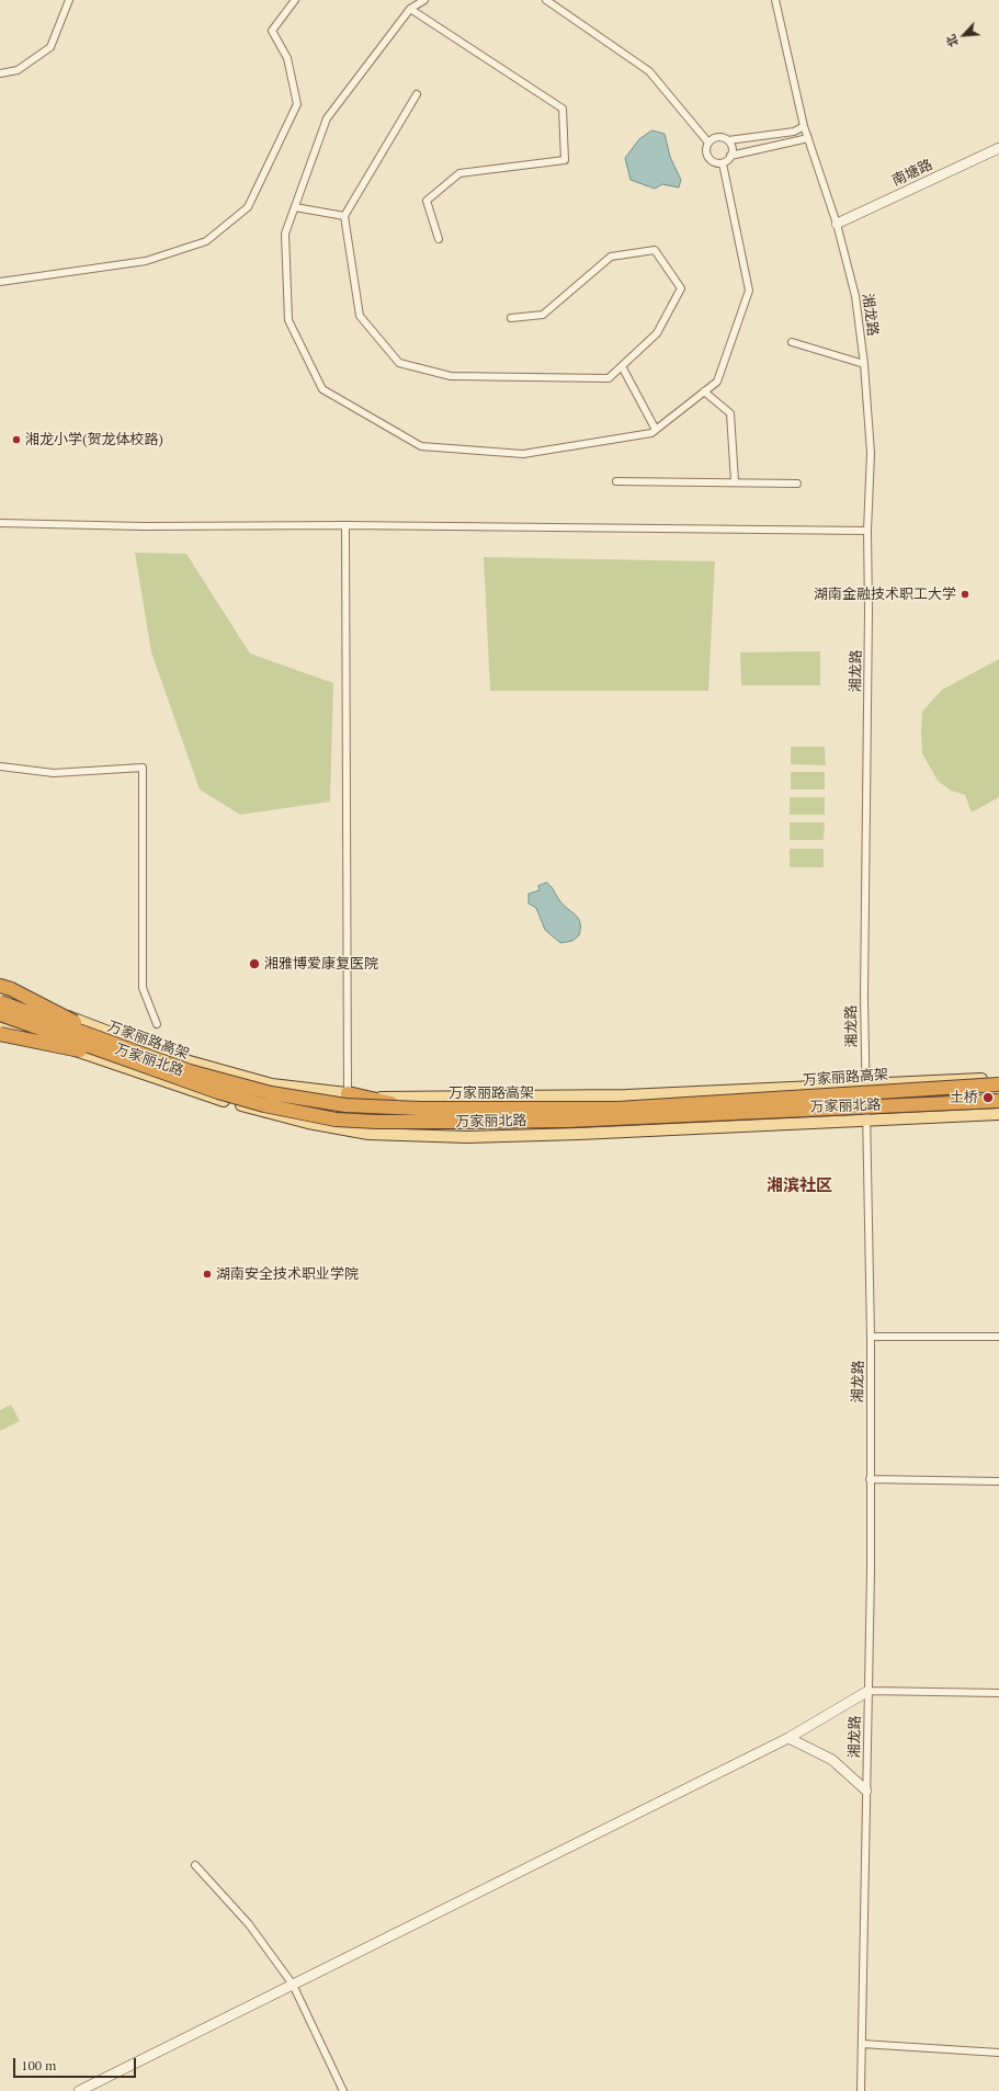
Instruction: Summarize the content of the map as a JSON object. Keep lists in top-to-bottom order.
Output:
{
  "streets": {
    "highway": ["万家丽路高架"],
    "main road": ["万家丽北路"],
    "street": ["南塘路", "湘龙路"]
  },
  "crossings": [
    ["南塘路", "湘龙路"],
    ["湘龙路", "万家丽北路"]
  ],
  "districts": ["湘滨社区"],
  "places": [
    "湘龙小学(贺龙体校路)",
    "湖南金融技术职工大学",
    "湘雅博爱康复医院",
    "土桥",
    "湖南安全技术职业学院"
  ],
  "scale_bar": "100 m",
  "north": "bottom left"
}
